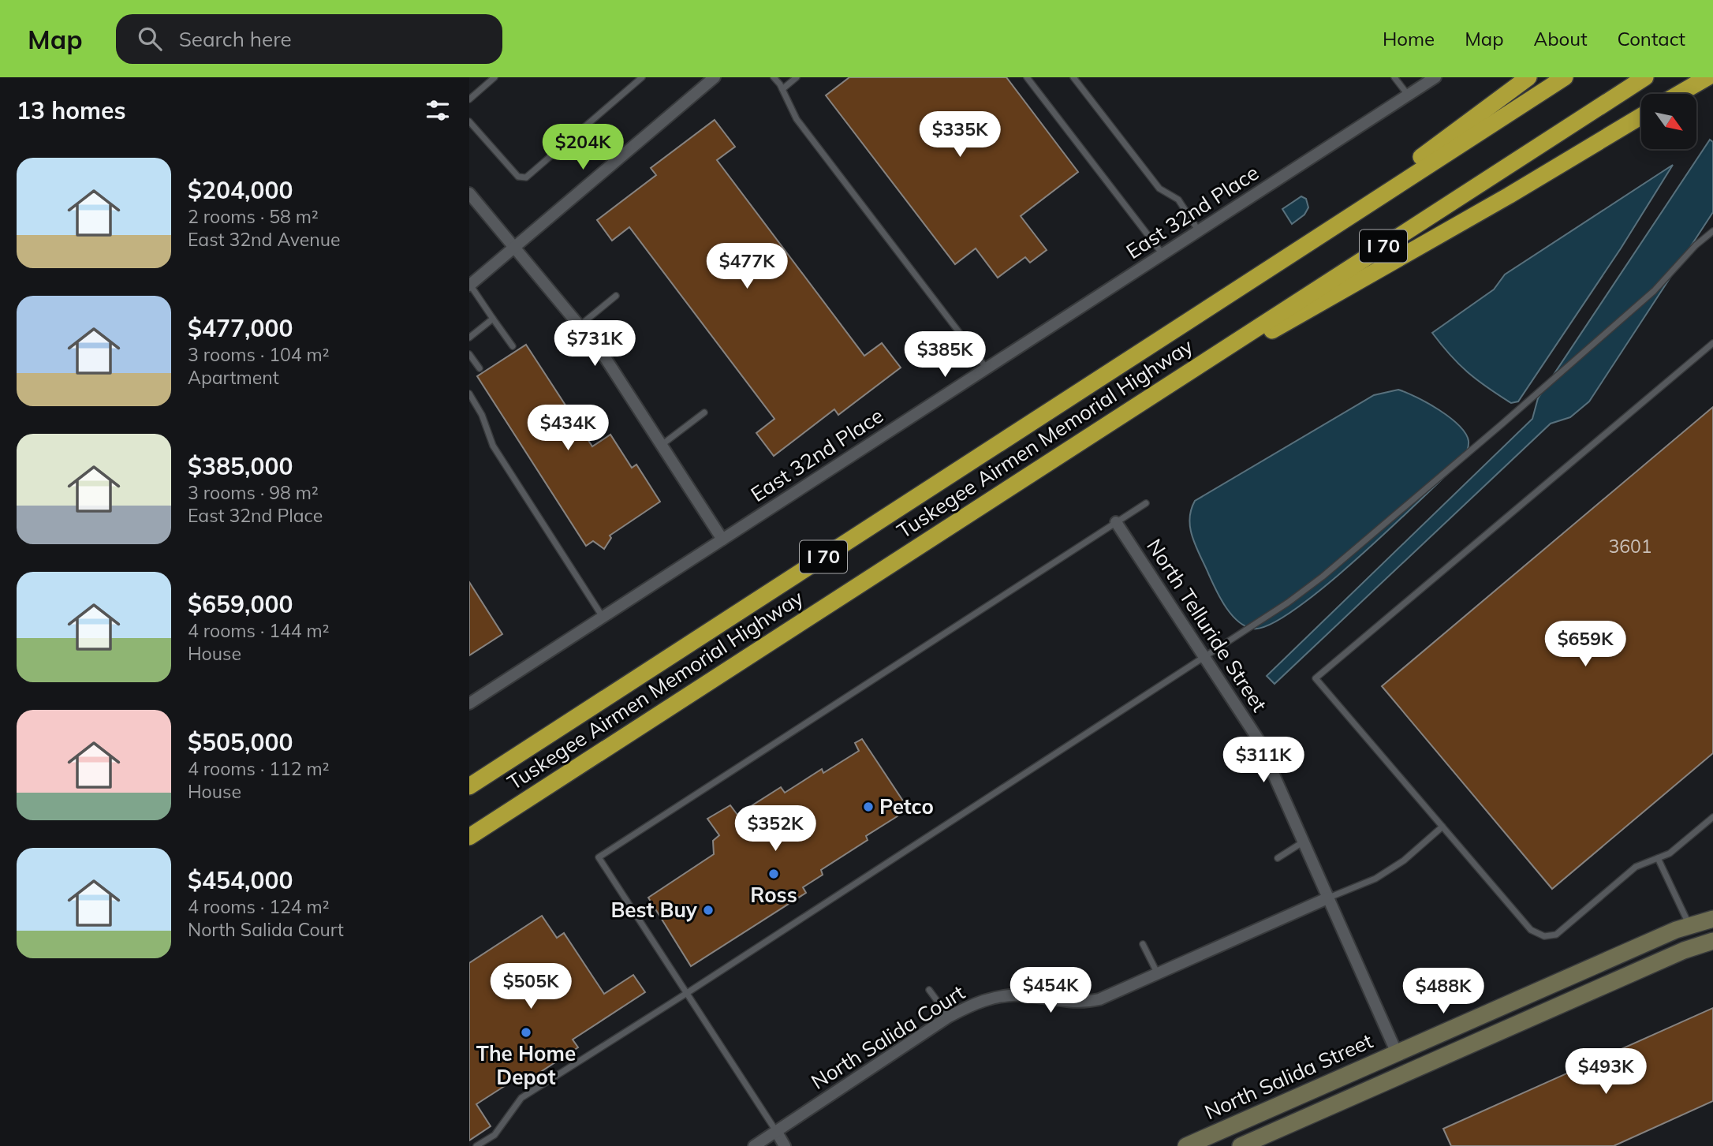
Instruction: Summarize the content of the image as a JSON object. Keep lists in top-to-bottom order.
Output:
{
  "streets": {
    "highway": ["I 70", "Tuskegee Airmen Memorial Highway"],
    "street": [
      "East 32nd Place",
      "North Telluride Street",
      "North Salida Court",
      "North Salida Street"
    ]
  },
  "crossings": [
    ["North Telluride Street", "North Salida Court"],
    ["North Telluride Street", "North Salida Street"]
  ],
  "places": [
    "Petco",
    "Ross",
    "Best Buy",
    "The Home Depot"
  ],
  "house_numbers": ["3601"],
  "north": "bottom right",
  "page": {
    "header": "Map",
    "search": "Search here",
    "nav": [
      "Home",
      "Map",
      "About",
      "Contact"
    ],
    "heading": "13 homes",
    "price": [
      "$335K",
      "$204K",
      "$477K",
      "$731K",
      "$385K",
      "$434K",
      "$659K",
      "$311K",
      "$352K",
      "$505K",
      "$454K",
      "$488K",
      "$493K"
    ],
    "list": [
      {
        "name": "$204,000",
        "note": "2 rooms · 58 m² · East 32nd Avenue"
      },
      {
        "name": "$477,000",
        "note": "3 rooms · 104 m² · Apartment"
      },
      {
        "name": "$385,000",
        "note": "3 rooms · 98 m² · East 32nd Place"
      },
      {
        "name": "$659,000",
        "note": "4 rooms · 144 m² · House"
      },
      {
        "name": "$505,000",
        "note": "4 rooms · 112 m² · House"
      },
      {
        "name": "$454,000",
        "note": "4 rooms · 124 m² · North Salida Court"
      }
    ]
  }
}
